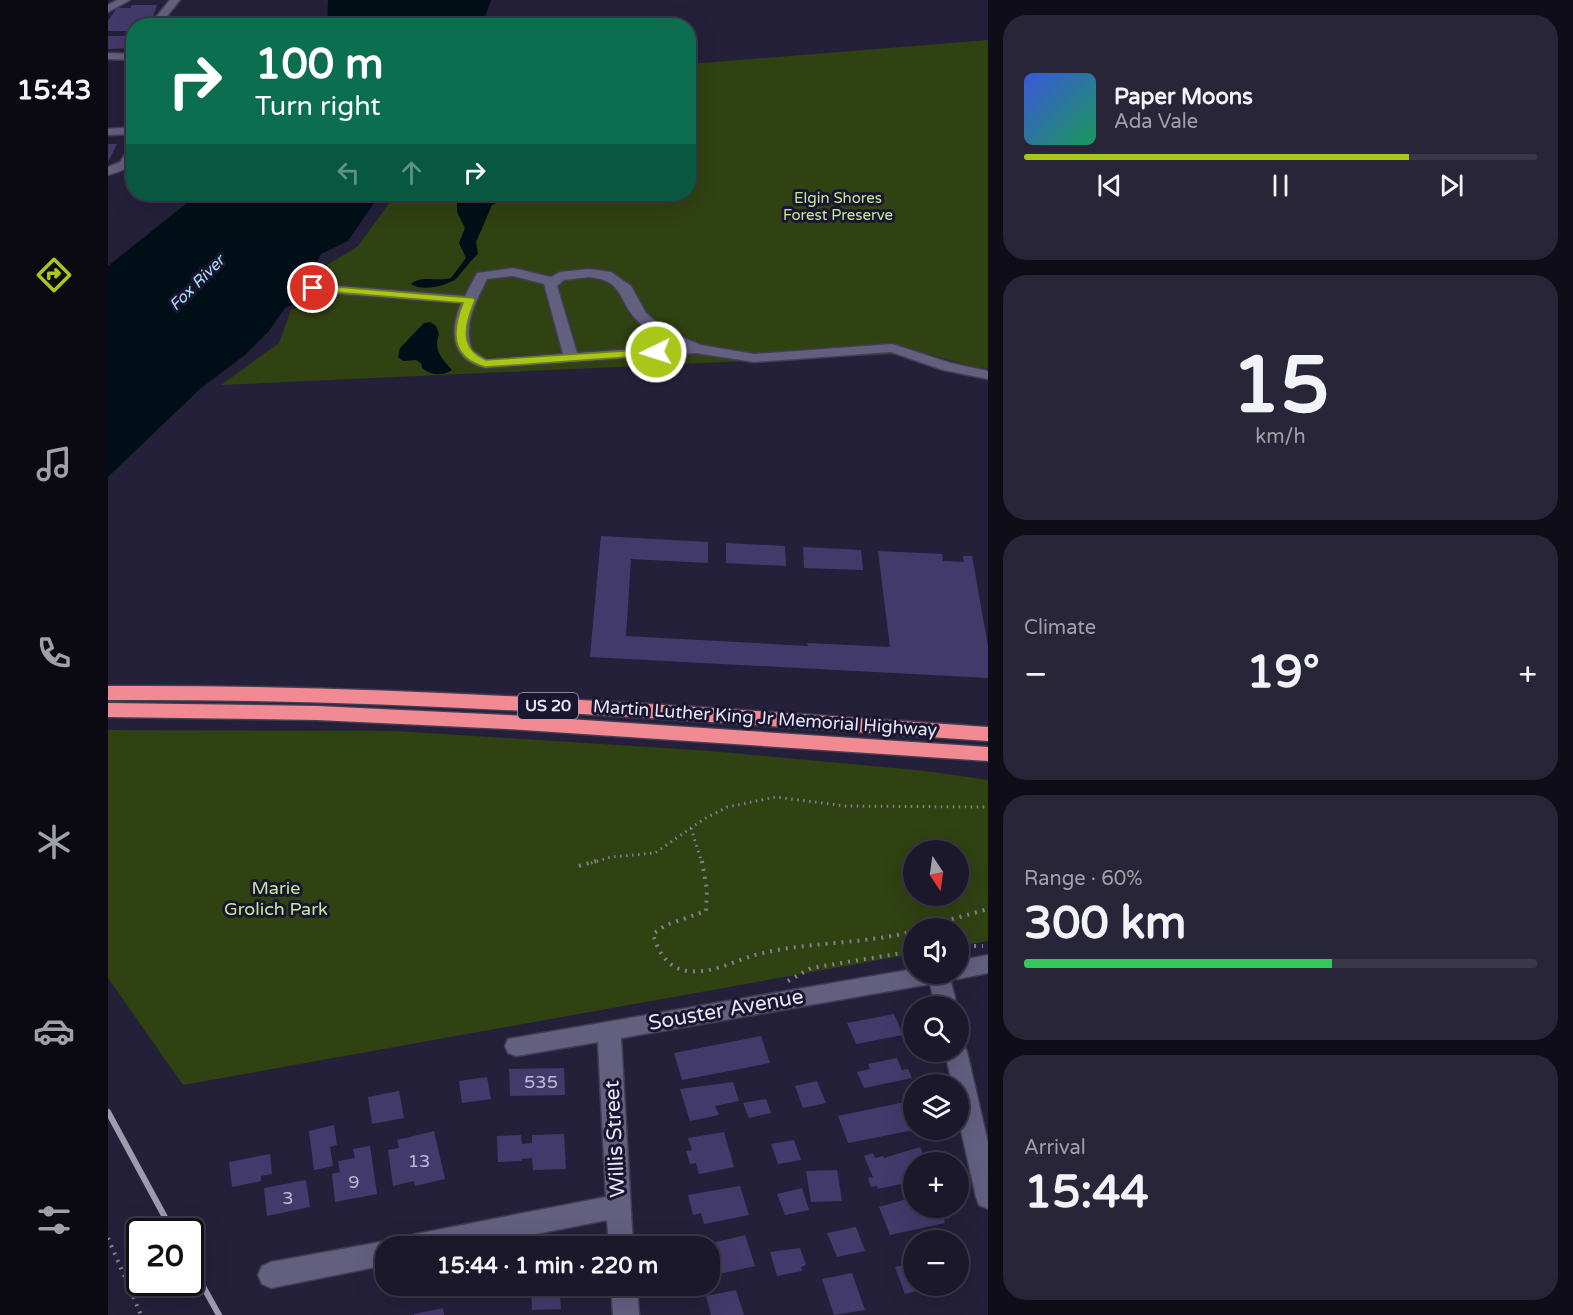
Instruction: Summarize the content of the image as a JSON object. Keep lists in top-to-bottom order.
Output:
{
  "streets": {
    "highway": ["US 20", "Martin Luther King Jr Memorial Highway"],
    "street": ["Souster Avenue", "Willis Street"]
  },
  "crossings": [
    ["Souster Avenue", "Willis Street"]
  ],
  "water": ["Fox River"],
  "parks": ["Elgin Shores Forest Preserve", "Marie Grolich Park"],
  "house_numbers": [
    "535",
    "13",
    "9",
    "3"
  ],
  "north": "bottom",
  "page": {
    "tabs": "15:43",
    "turn": ["100 m", "Turn right"],
    "song": ["Paper Moons", "Ada Vale"],
    "tile": [
      ["15", "km/h"],
      "Climate",
      ["Range · 60%", "300 km"],
      ["Arrival", "15:44"]
    ],
    "heat": ["−", "19°", "+"],
    "map_buttons": ["+", "−"],
    "limit": "20",
    "trip": "15:44 · 1 min · 220 m"
  }
}
